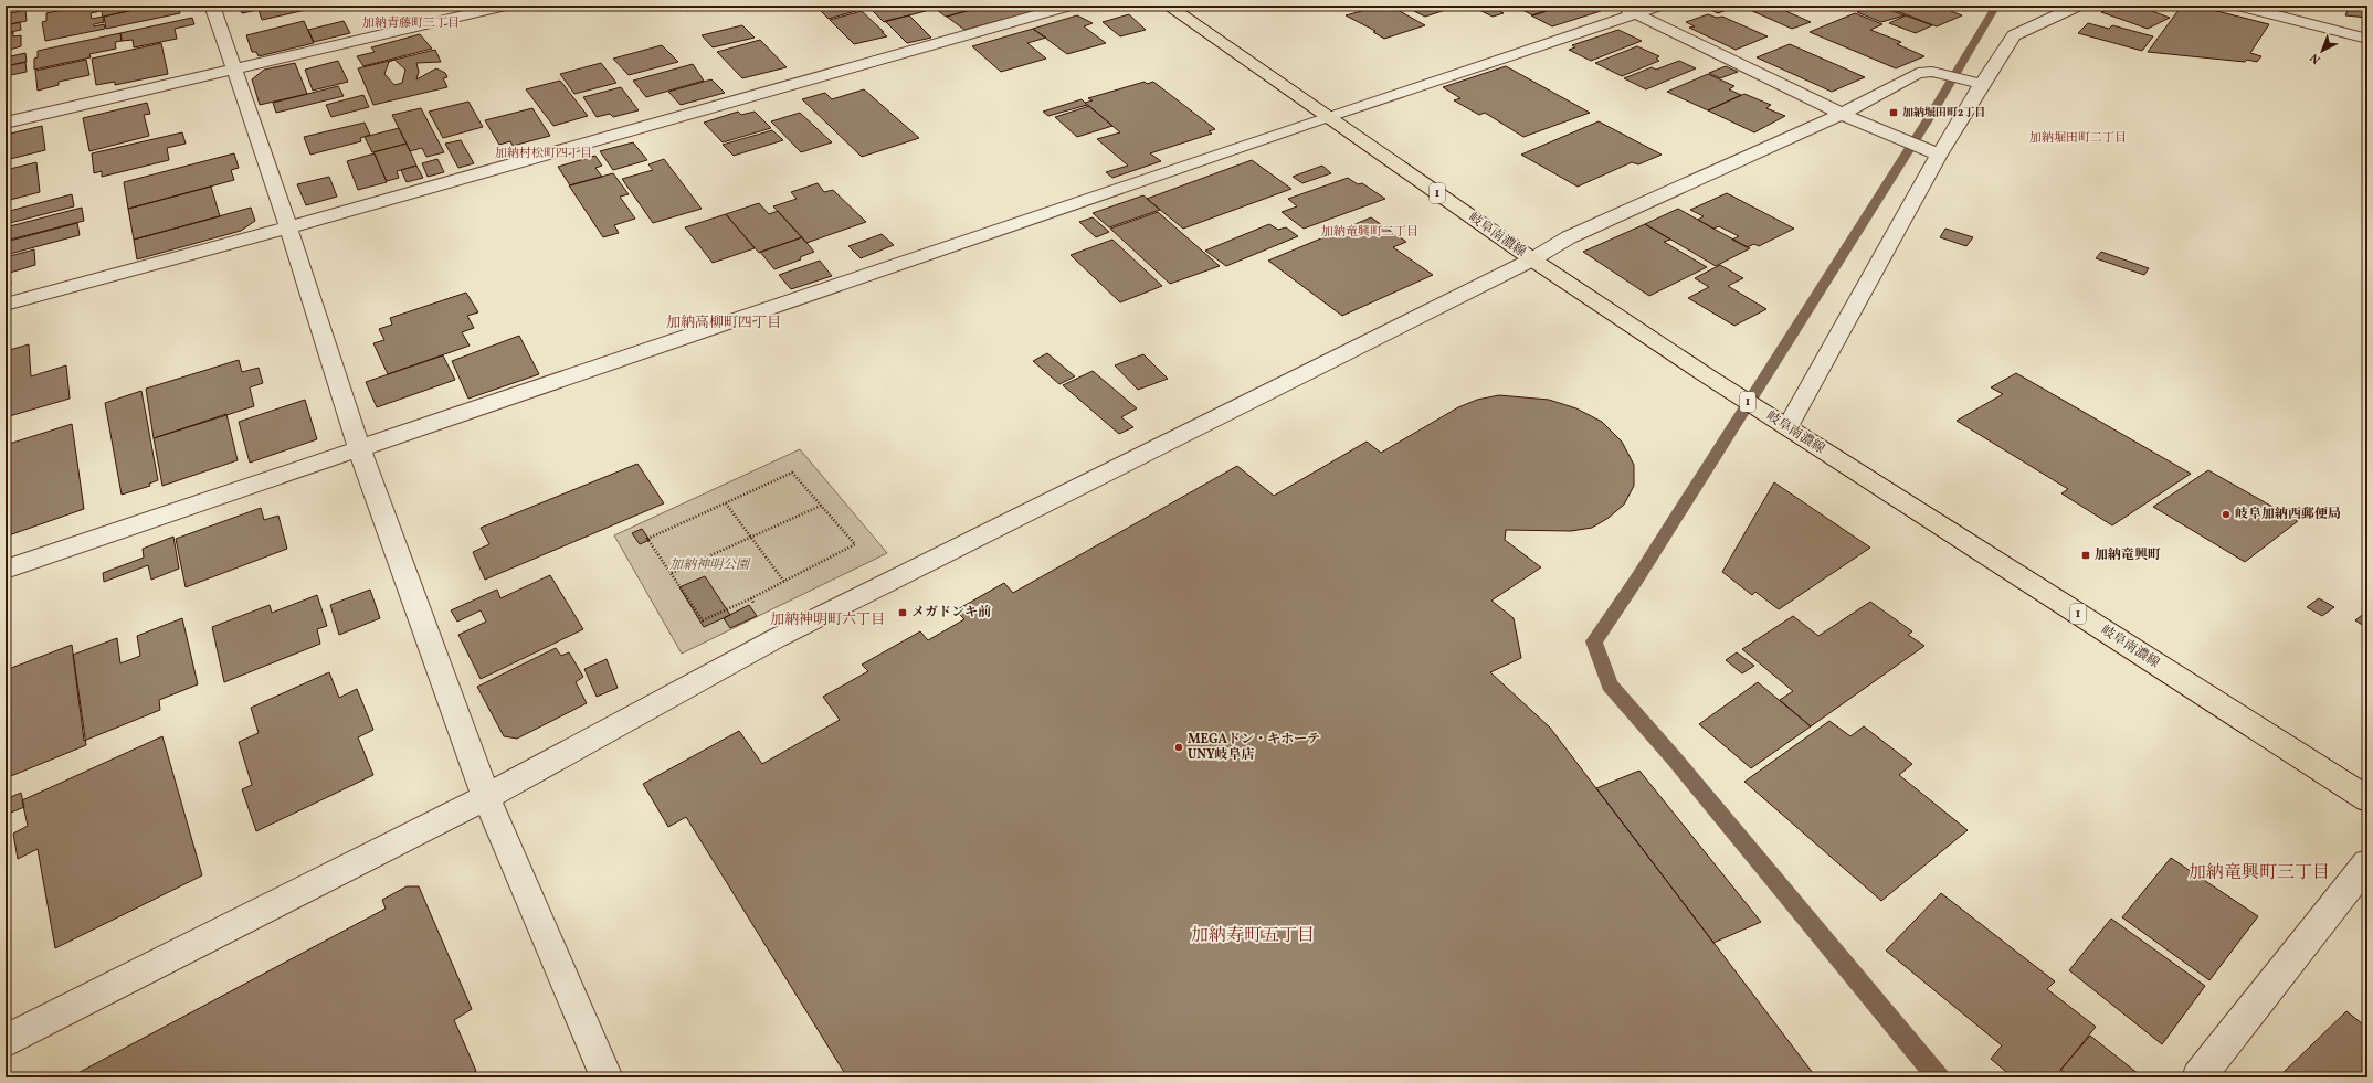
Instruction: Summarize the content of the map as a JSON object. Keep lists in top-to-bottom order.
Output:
{
  "streets": {
    "main road": ["1", "岐阜南濃線"]
  },
  "districts": [
    "加納青藤町三丁目",
    "加納堀田町二丁目",
    "加納村松町四丁目",
    "加納竜興町二丁目",
    "加納高柳町四丁目",
    "加納神明町六丁目",
    "加納竜興町三丁目",
    "加納寿町五丁目"
  ],
  "parks": ["加納神明公園"],
  "places": {
    "transit": ["加納堀田町2丁目", "加納竜興町", "メガドンキ前"],
    "other": ["岐阜加納西郵便局", "MEGAドン・キホーテ UNY岐阜店"]
  },
  "north": "bottom left"
}
